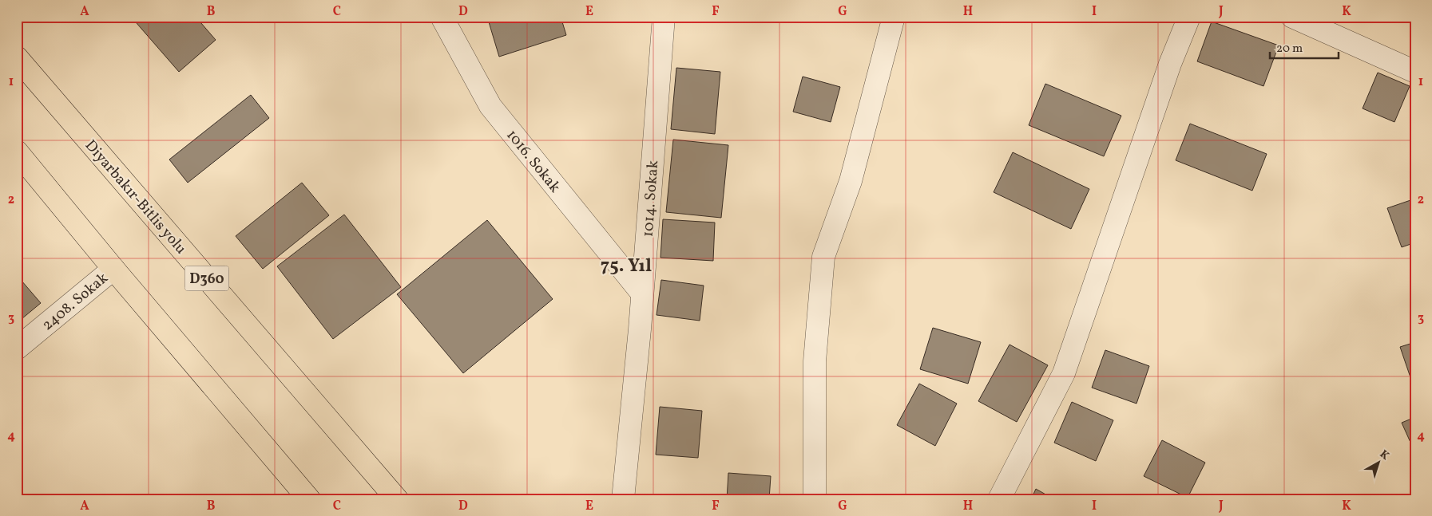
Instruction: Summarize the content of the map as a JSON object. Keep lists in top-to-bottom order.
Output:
{
  "streets": {
    "highway": ["Diyarbakır-Bitlis yolu", "D360"],
    "street": ["1016. Sokak", "1014. Sokak", "2408. Sokak"]
  },
  "crossings": [
    ["1016. Sokak", "1014. Sokak"]
  ],
  "districts": ["75. Yıl"],
  "scale_bar": "20 m",
  "north": "top right",
  "grid": {
    "columns": [
      "A",
      "B",
      "C",
      "D",
      "E",
      "F",
      "G",
      "H",
      "I",
      "J",
      "K"
    ],
    "rows": [
      "1",
      "2",
      "3",
      "4"
    ]
  }
}
